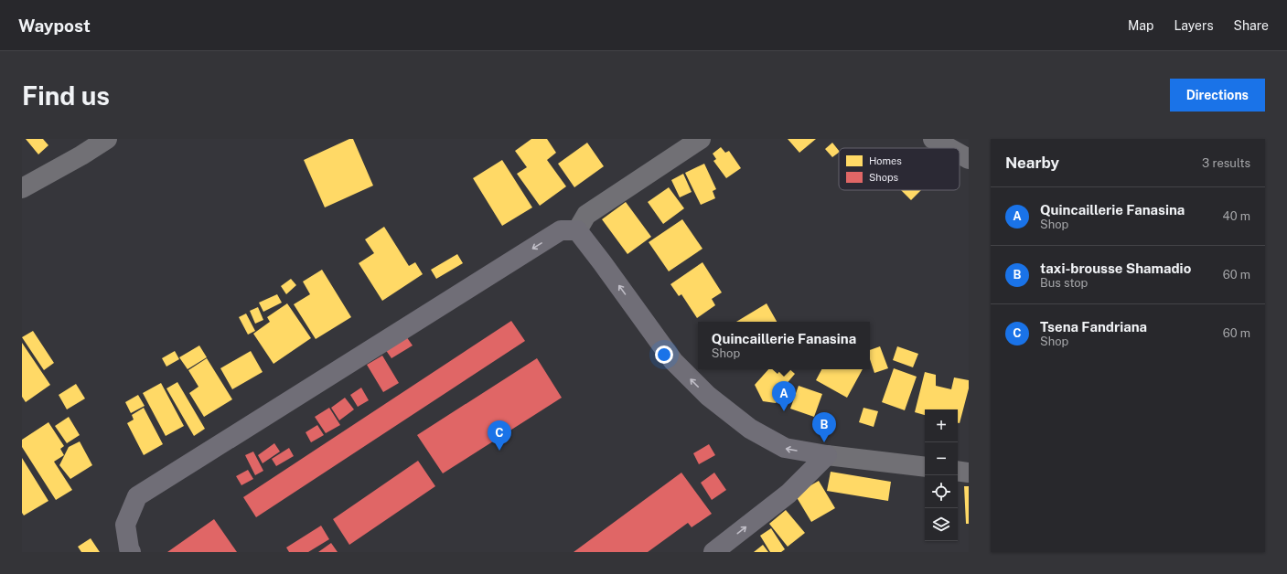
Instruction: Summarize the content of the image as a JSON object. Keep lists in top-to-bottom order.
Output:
{
  "legend": ["Homes", "Shops"],
  "page": {
    "header": "Waypost",
    "nav": ["Map", "Layers", "Share"],
    "buttons": "Directions",
    "title": "Find us",
    "heading": ["Nearby", "3 results"],
    "list": [
      {
        "mark": "A",
        "name": "Quincaillerie Fanasina",
        "note": "Shop",
        "value": "40 m"
      },
      {
        "mark": "B",
        "name": "taxi-brousse Shamadio",
        "note": "Bus stop",
        "value": "60 m"
      },
      {
        "mark": "C",
        "name": "Tsena Fandriana",
        "note": "Shop",
        "value": "60 m"
      }
    ],
    "popup": ["Quincaillerie Fanasina", "Shop"],
    "pins": ["A", "B", "C"],
    "map_buttons": ["+", "−"]
  }
}
